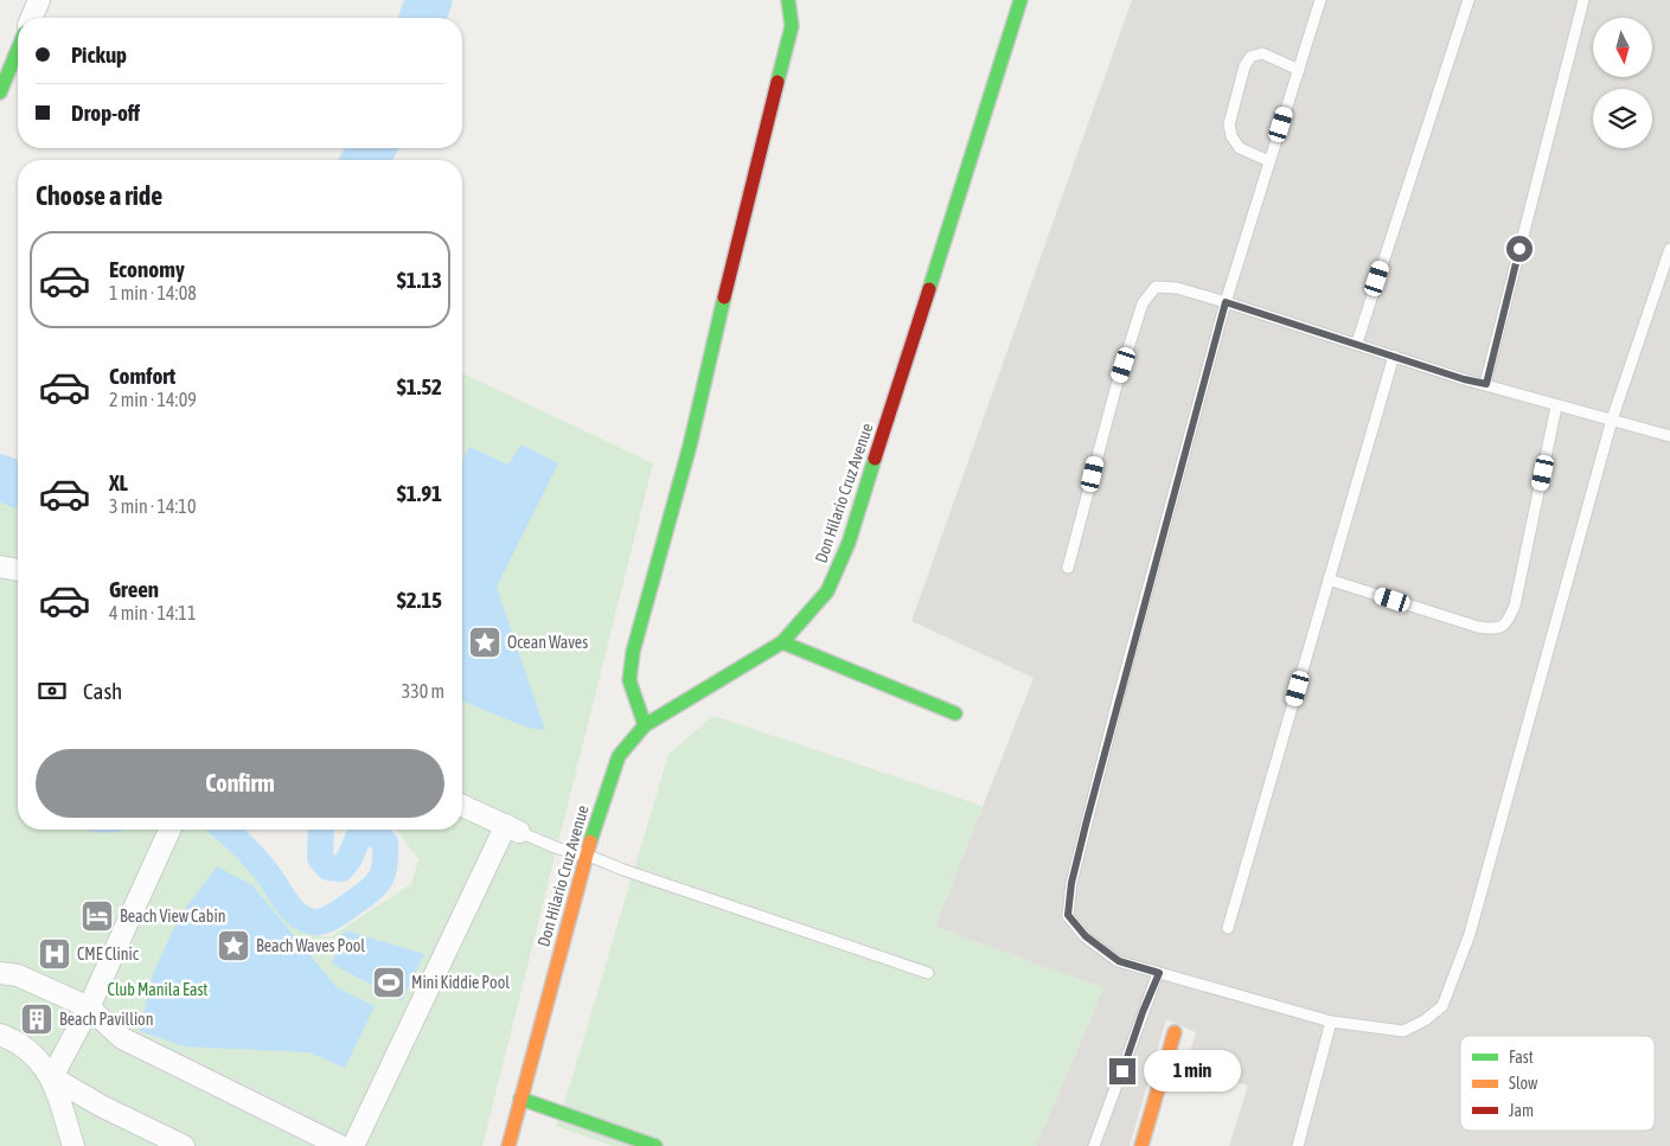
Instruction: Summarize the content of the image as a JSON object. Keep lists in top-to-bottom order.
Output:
{
  "streets": {
    "street": ["Don Hilario Cruz Avenue"]
  },
  "parks": ["Club Manila East"],
  "places": {
    "place": ["Ocean Waves", "Beach Waves Pool"],
    "hotel": ["Beach View Cabin"],
    "hospital": ["CME Clinic"],
    "sports": ["Mini Kiddie Pool"],
    "building": ["Beach Pavillion"]
  },
  "legend": ["Fast", "Slow", "Jam"],
  "north": "bottom",
  "page": {
    "banner": ["Pickup", "Drop-off"],
    "heading": "Choose a ride",
    "list": [
      {
        "name": "Economy",
        "note": "1 min · 14:08",
        "value": "$1.13"
      },
      {
        "name": "Comfort",
        "note": "2 min · 14:09",
        "value": "$1.52"
      },
      {
        "name": "XL",
        "note": "3 min · 14:10",
        "value": "$1.91"
      },
      {
        "name": "Green",
        "note": "4 min · 14:11",
        "value": "$2.15"
      }
    ],
    "pay": ["Cash", "330 m"],
    "buttons": "Confirm",
    "bubble": "1 min"
  }
}
